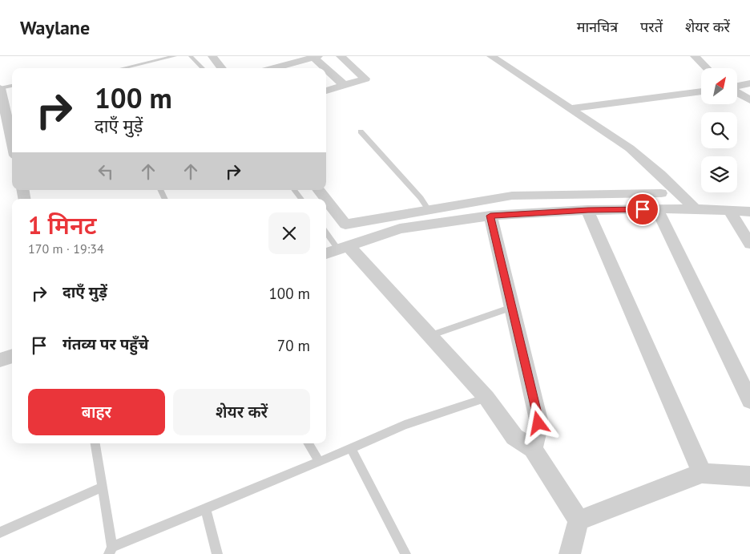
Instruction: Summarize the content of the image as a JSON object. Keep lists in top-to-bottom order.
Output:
{
  "north": "top right",
  "page": {
    "header": "Waylane",
    "nav": ["मानचित्र", "परतें", "शेयर करें"],
    "turn": ["100 m", "दाएँ मुड़ें"],
    "heading": ["1 मिनट", "170 m · 19:34"],
    "list": [
      {
        "name": "दाएँ मुड़ें",
        "value": "100 m"
      },
      {
        "name": "गंतव्य पर पहुँचे",
        "value": "70 m"
      }
    ],
    "buttons": ["बाहर", "शेयर करें"]
  }
}
